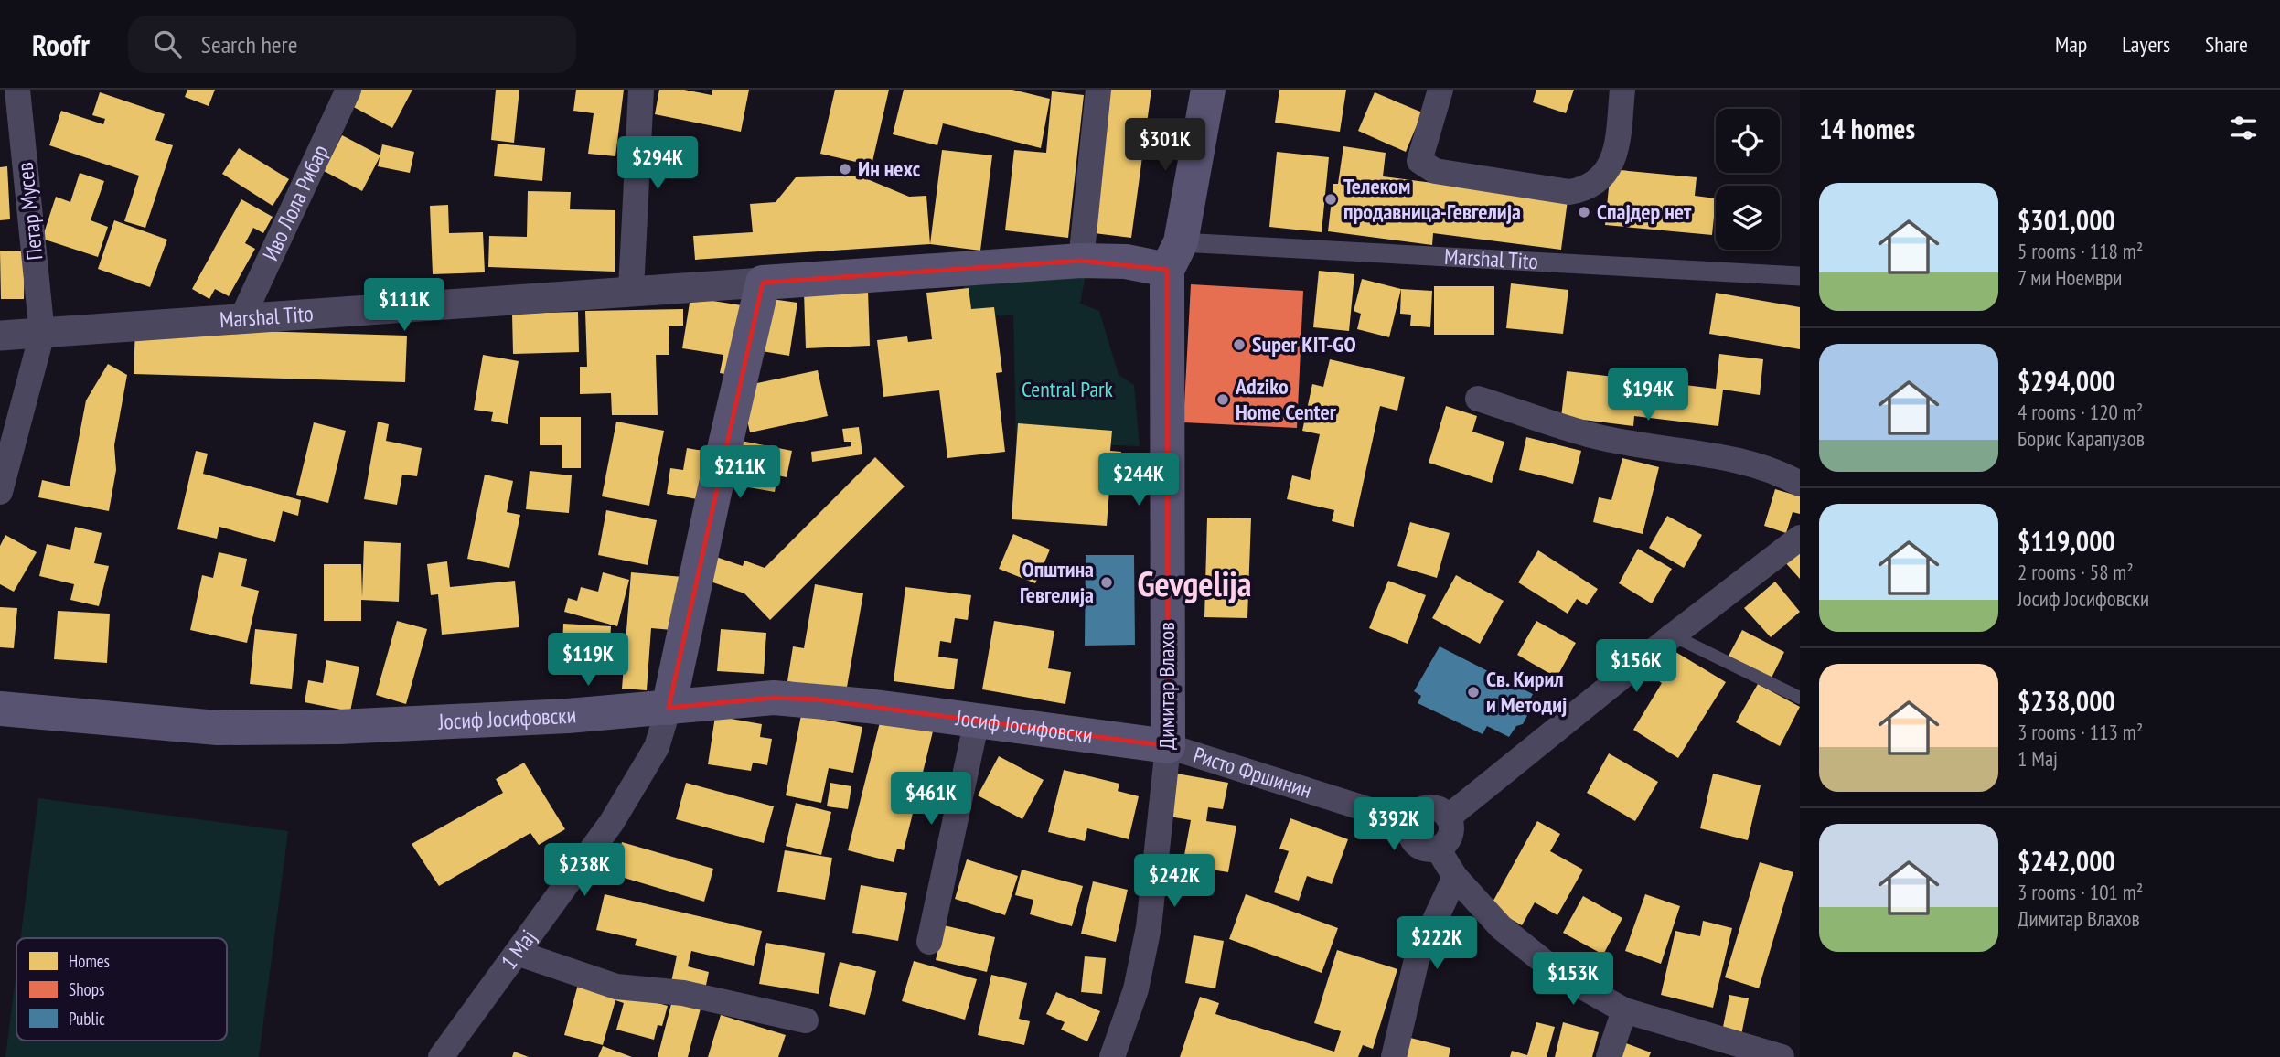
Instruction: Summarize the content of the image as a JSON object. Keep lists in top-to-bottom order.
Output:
{
  "streets": {
    "main road": ["Димитар Влахов", "Јосиф Јосифовски"],
    "street": [
      "Иво Лола Рибар",
      "Петар Мусев",
      "Marshal Tito",
      "Ристо Фршинин",
      "1 Мај"
    ]
  },
  "crossings": [
    ["Иво Лола Рибар", "Marshal Tito"],
    ["Петар Мусев", "Marshal Tito"],
    ["Marshal Tito", "Димитар Влахов"],
    ["Димитар Влахов", "Јосиф Јосифовски"],
    ["Димитар Влахов", "Ристо Фршинин"],
    ["Јосиф Јосифовски", "Ристо Фршинин"],
    ["Јосиф Јосифовски", "1 Мај"]
  ],
  "districts": ["Gevgelija"],
  "parks": ["Central Park"],
  "places": [
    "Ин нехс",
    "Телеком продавница-Гевгелија",
    "Спајдер нет",
    "Super KIT-GO",
    "Adziko Home Center",
    "Општина Гевгелија",
    "Св. Кирил и Методиј"
  ],
  "legend": ["Homes", "Shops", "Public"],
  "page": {
    "header": "Roofr",
    "search": "Search here",
    "nav": ["Map", "Layers", "Share"],
    "heading": "14 homes",
    "price": [
      "$301K",
      "$294K",
      "$111K",
      "$194K",
      "$211K",
      "$244K",
      "$119K",
      "$156K",
      "$461K",
      "$392K",
      "$238K",
      "$242K",
      "$222K",
      "$153K"
    ],
    "list": [
      {
        "name": "$301,000",
        "note": "5 rooms · 118 m² · 7 ми Ноември"
      },
      {
        "name": "$294,000",
        "note": "4 rooms · 120 m² · Борис Карапузов"
      },
      {
        "name": "$119,000",
        "note": "2 rooms · 58 m² · Јосиф Јосифовски"
      },
      {
        "name": "$238,000",
        "note": "3 rooms · 113 m² · 1 Мај"
      },
      {
        "name": "$242,000",
        "note": "3 rooms · 101 m² · Димитар Влахов"
      }
    ]
  }
}
